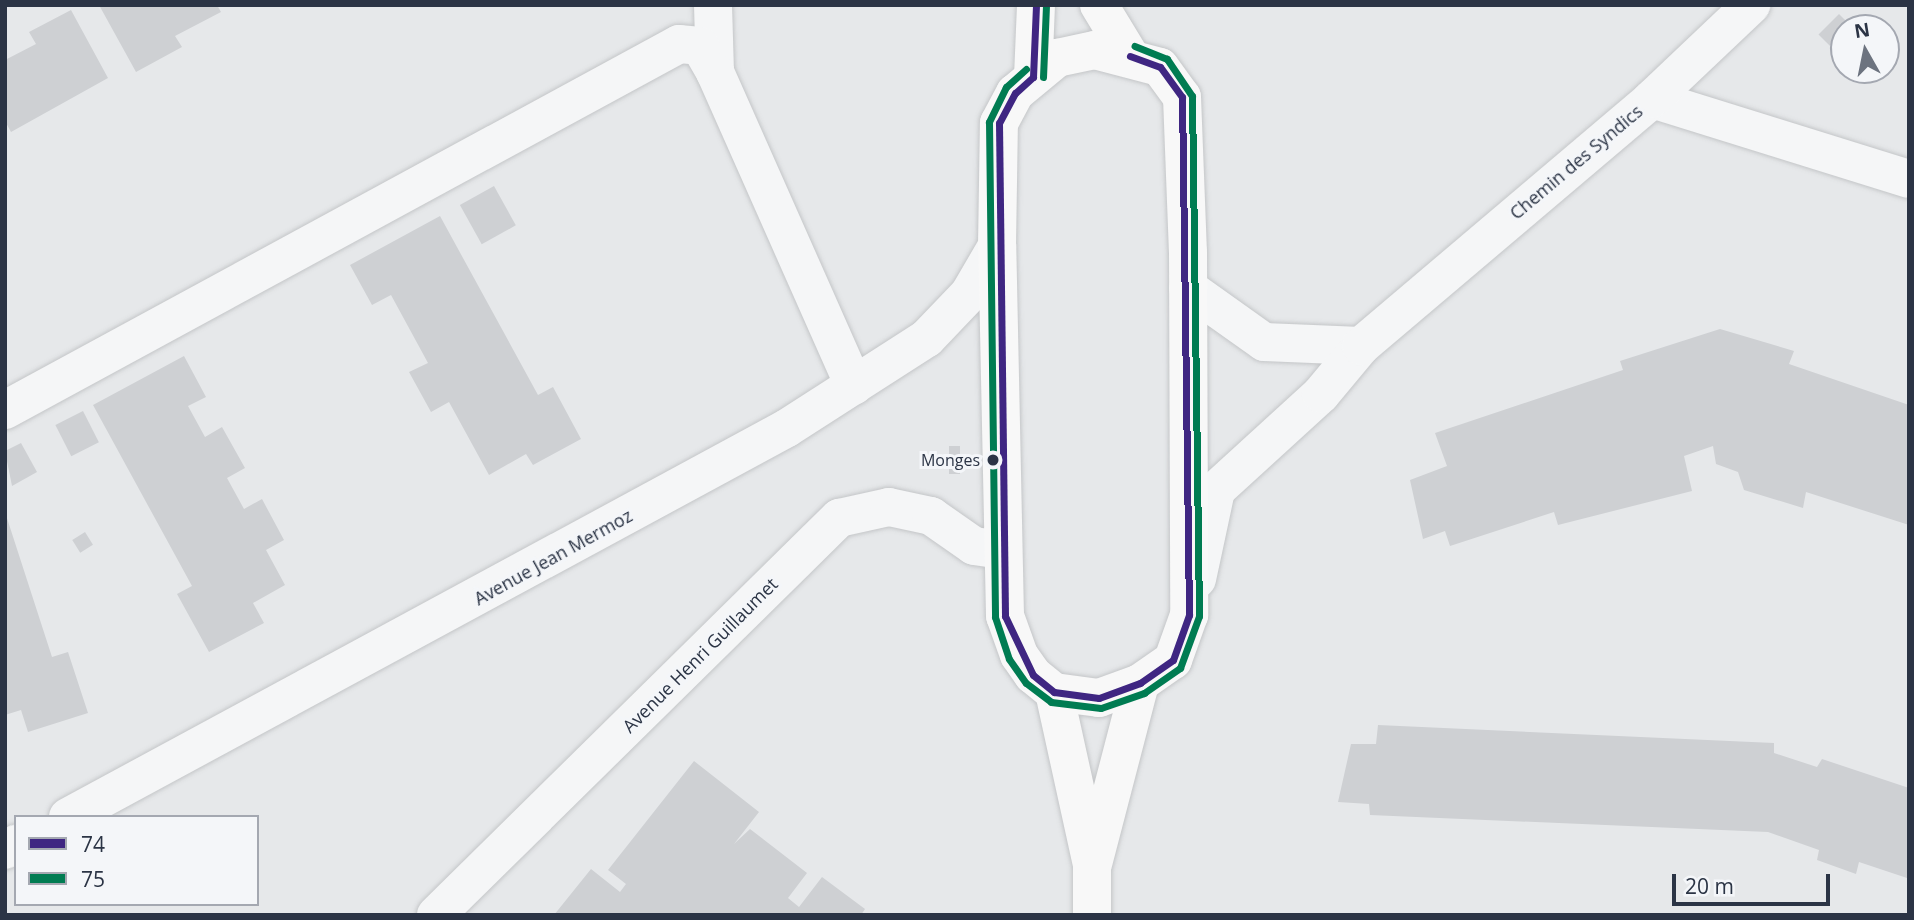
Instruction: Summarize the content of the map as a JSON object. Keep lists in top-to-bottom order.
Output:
{
  "streets": {
    "street": ["Chemin des Syndics", "Avenue Jean Mermoz", "Avenue Henri Guillaumet"]
  },
  "places": ["Monges"],
  "lines": ["transit line 74", "transit line 75"],
  "legend": ["74", "75"],
  "scale_bar": "20 m",
  "north": "top"
}
